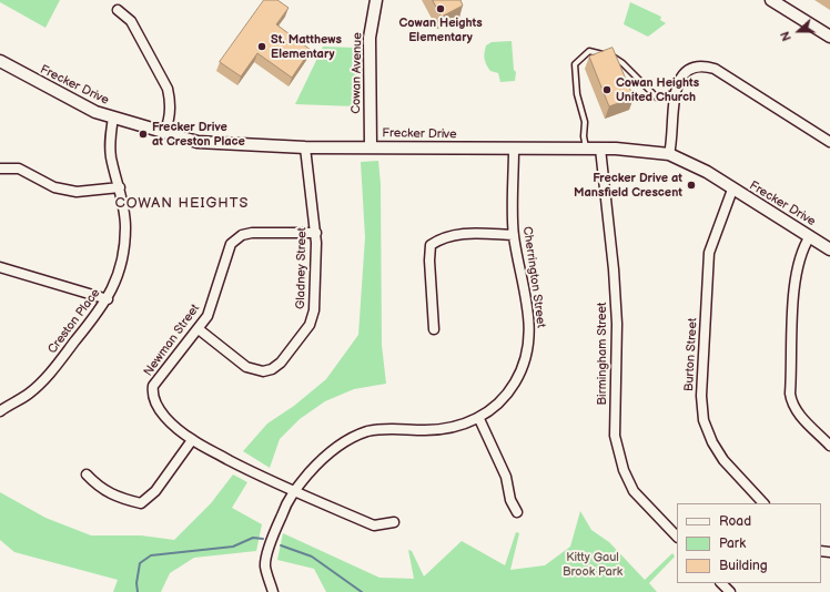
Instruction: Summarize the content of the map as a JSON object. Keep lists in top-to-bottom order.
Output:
{
  "streets": {
    "street": [
      "Cowan Avenue",
      "Frecker Drive",
      "Gladney Street",
      "Cherrington Street",
      "Creston Place",
      "Newman Street",
      "Birmingham Street",
      "Burton Street"
    ]
  },
  "crossings": [
    ["Cowan Avenue", "Frecker Drive"],
    ["Frecker Drive", "Gladney Street"],
    ["Frecker Drive", "Cherrington Street"],
    ["Frecker Drive", "Creston Place"],
    ["Frecker Drive", "Birmingham Street"],
    ["Frecker Drive", "Burton Street"],
    ["Gladney Street", "Newman Street"],
    ["Cherrington Street", "Newman Street"]
  ],
  "districts": ["COWAN HEIGHTS"],
  "parks": ["Kitty Gaul Brook Park"],
  "places": [
    "Cowan Heights Elementary",
    "St. Matthews Elementary",
    "Cowan Heights United Church",
    "Frecker Drive at Creston Place",
    "Frecker Drive at Mansfield Crescent"
  ],
  "legend": ["Road", "Park", "Building"],
  "north": "left"
}
